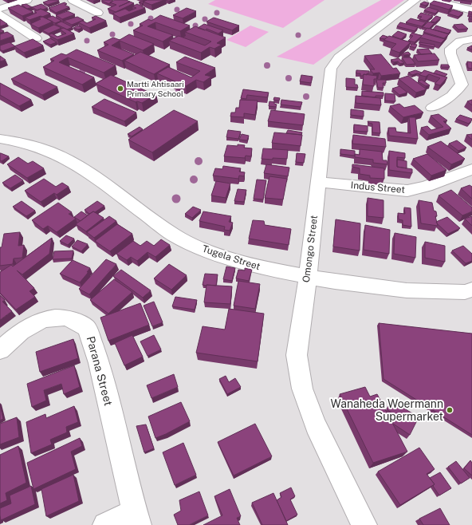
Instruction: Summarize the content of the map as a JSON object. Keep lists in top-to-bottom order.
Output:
{
  "streets": {
    "street": [
      "Indus Street",
      "Omongo Street",
      "Tugela Street",
      "Parana Street"
    ]
  },
  "crossings": [
    ["Indus Street", "Omongo Street"],
    ["Omongo Street", "Tugela Street"]
  ],
  "places": ["Martti Ahtisaari Primary School", "Wanaheda Woermann Supermarket"]
}
